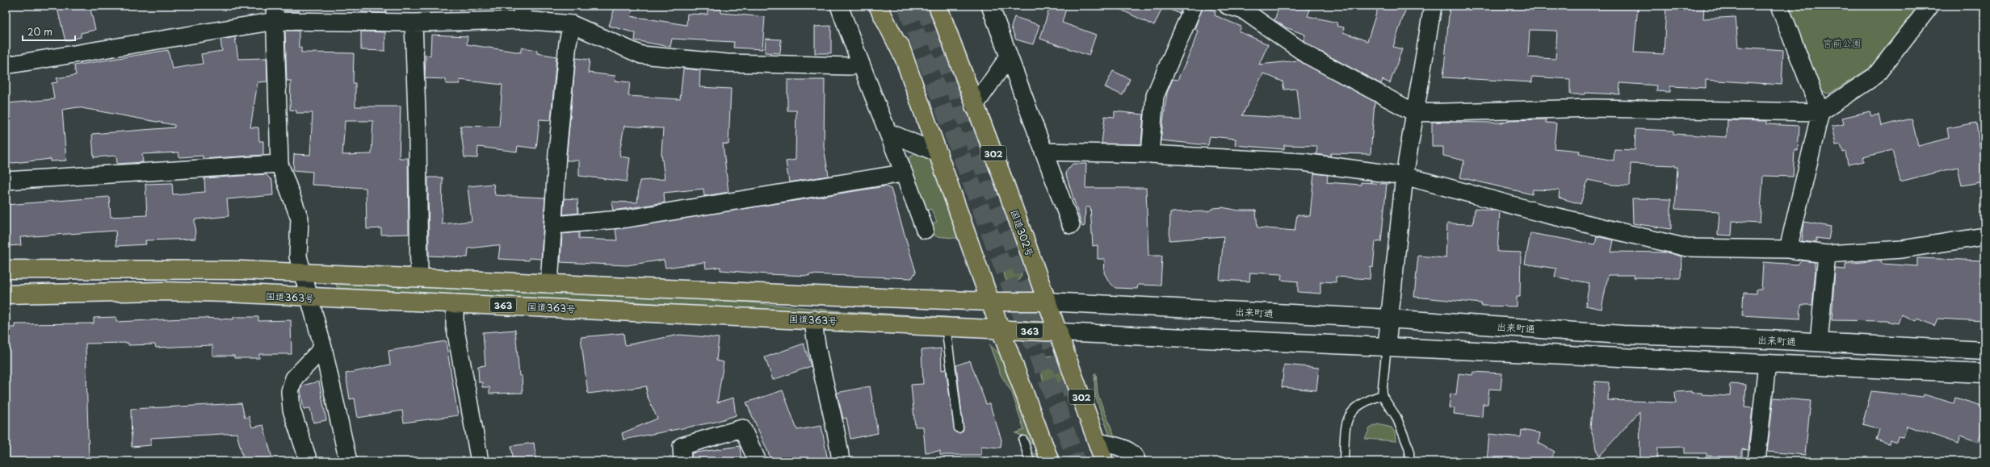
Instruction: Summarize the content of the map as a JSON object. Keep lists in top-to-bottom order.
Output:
{
  "streets": {
    "highway": [
      "302",
      "国道302号",
      "国道363号",
      "363"
    ],
    "main road": ["出来町通"]
  },
  "crossings": [
    ["国道302号", "国道363号"],
    ["国道302号", "出来町通"]
  ],
  "parks": ["宮前公園"],
  "scale_bar": "20 m"
}
